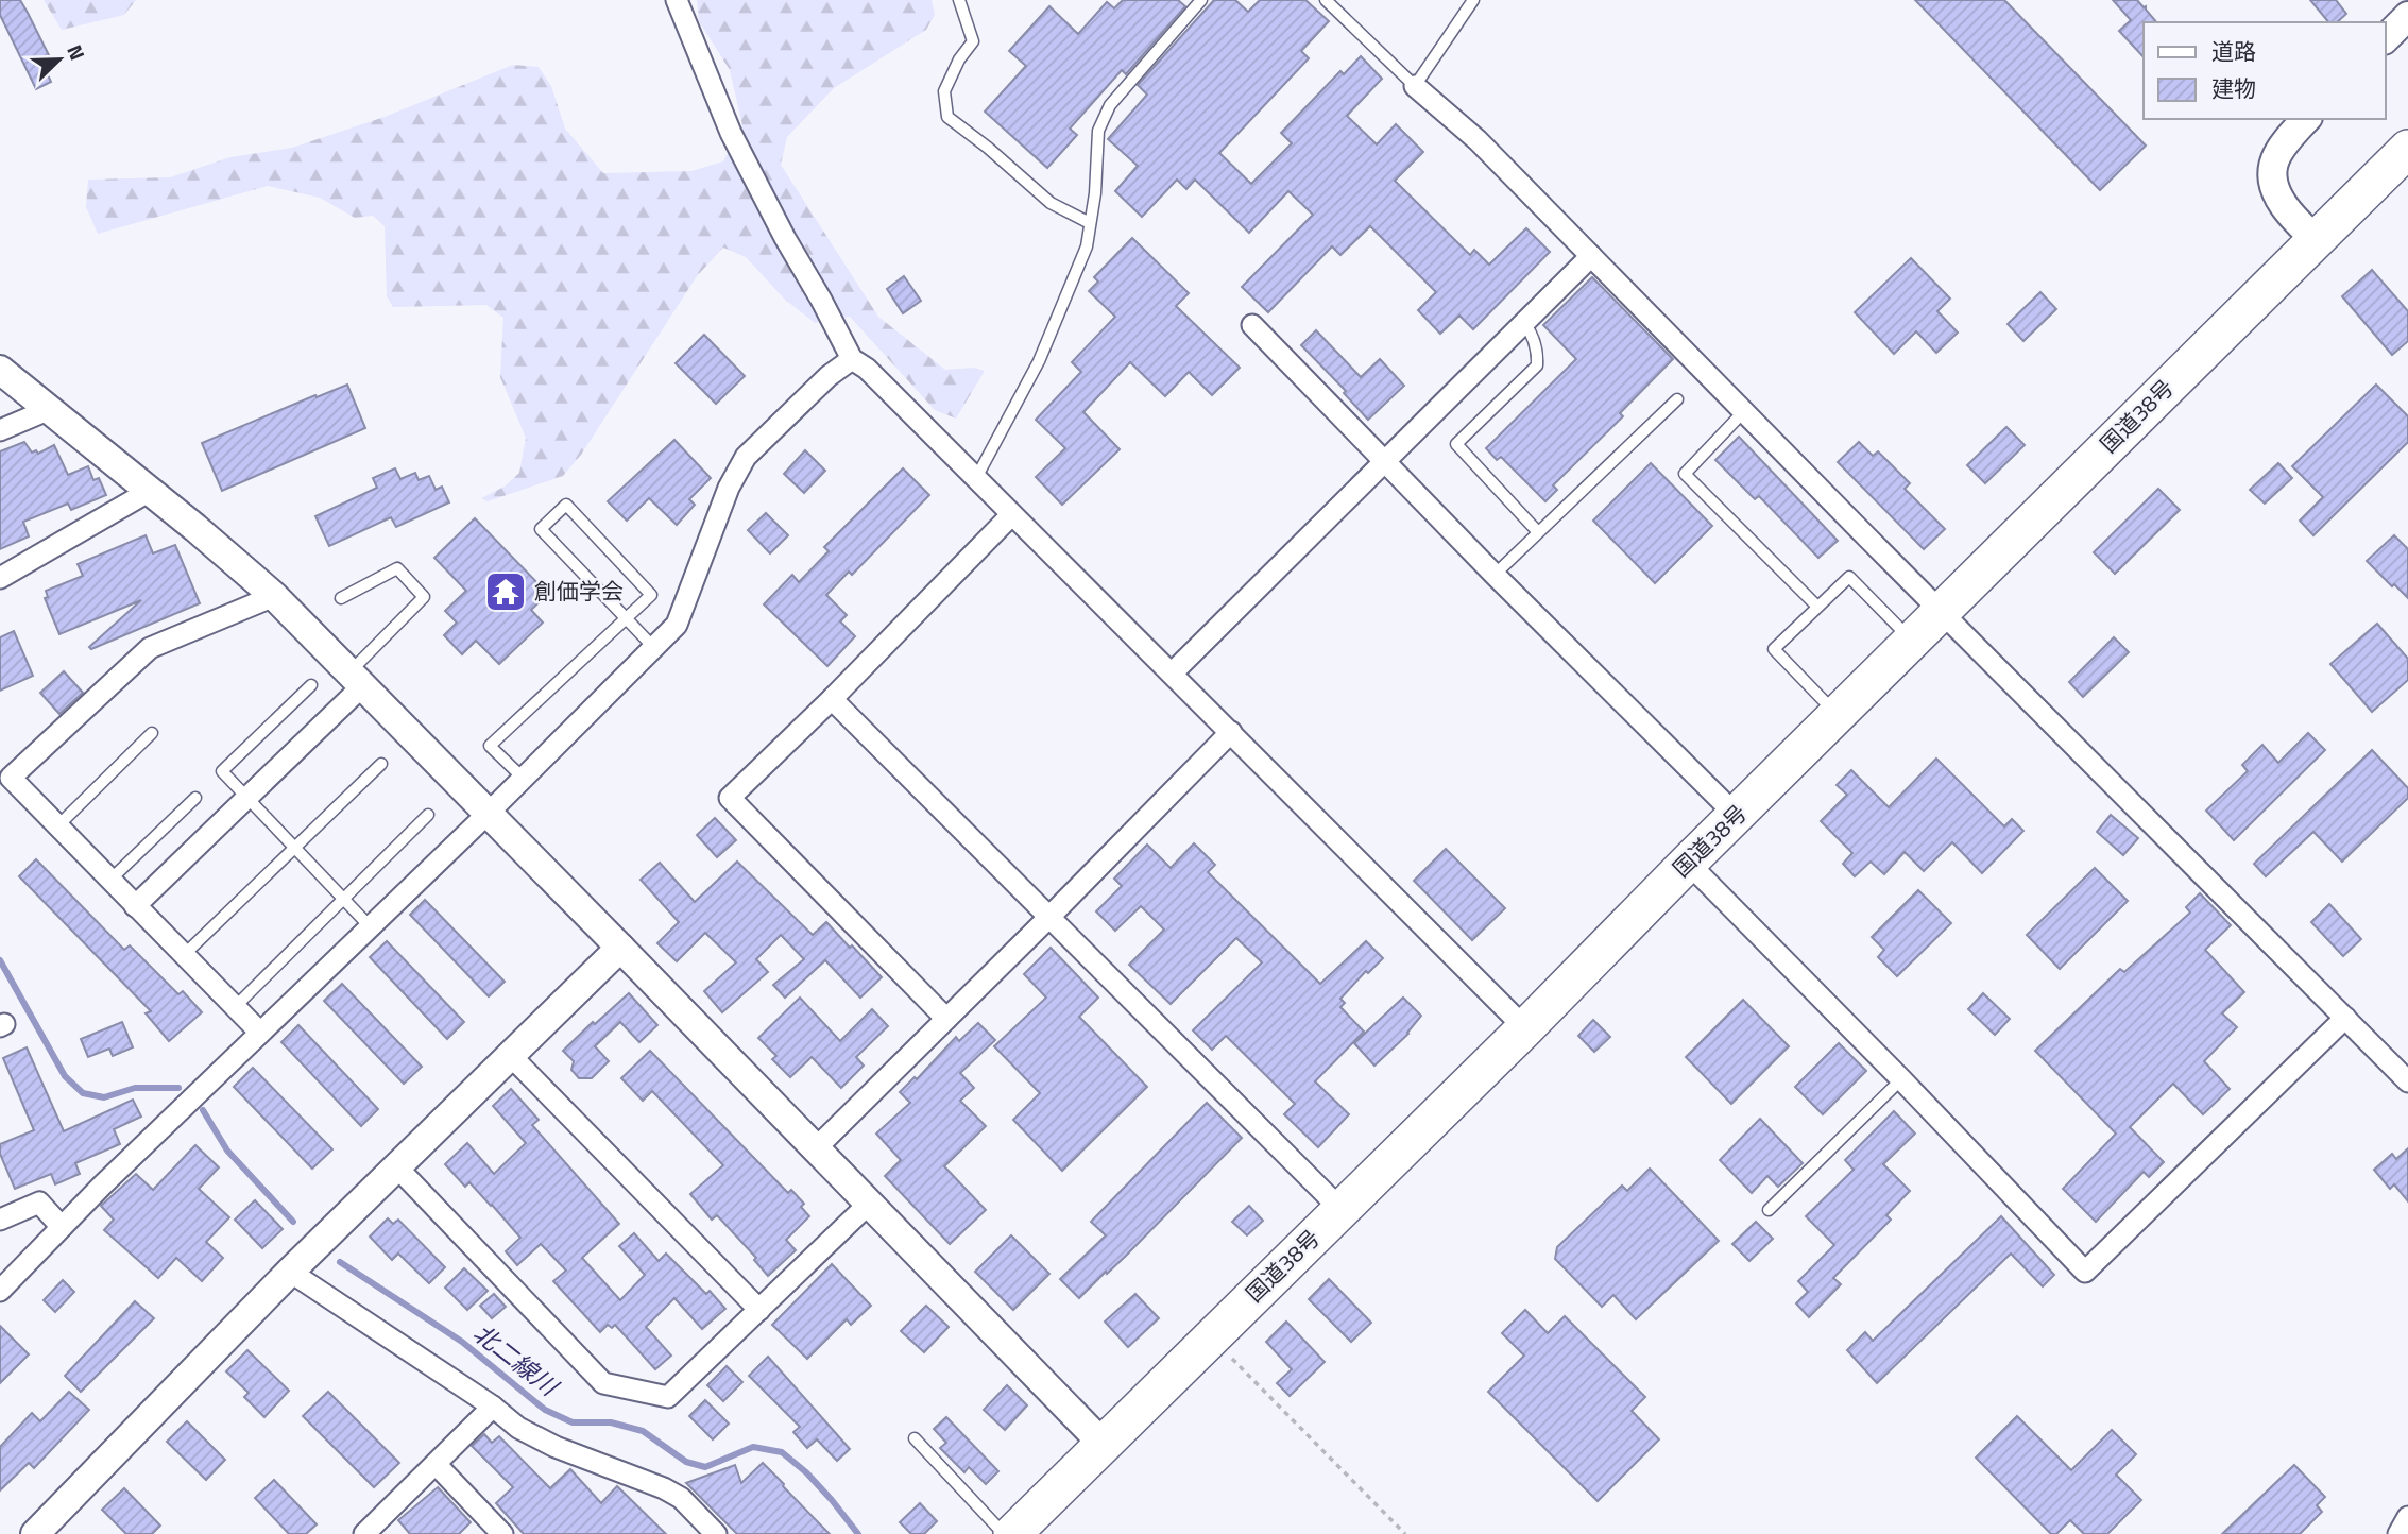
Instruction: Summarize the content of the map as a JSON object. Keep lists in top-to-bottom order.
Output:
{
  "streets": {
    "highway": ["国道38号"]
  },
  "water": ["北二線川"],
  "places": {
    "temple": ["創価学会"]
  },
  "legend": ["道路", "建物"],
  "north": "top right"
}
